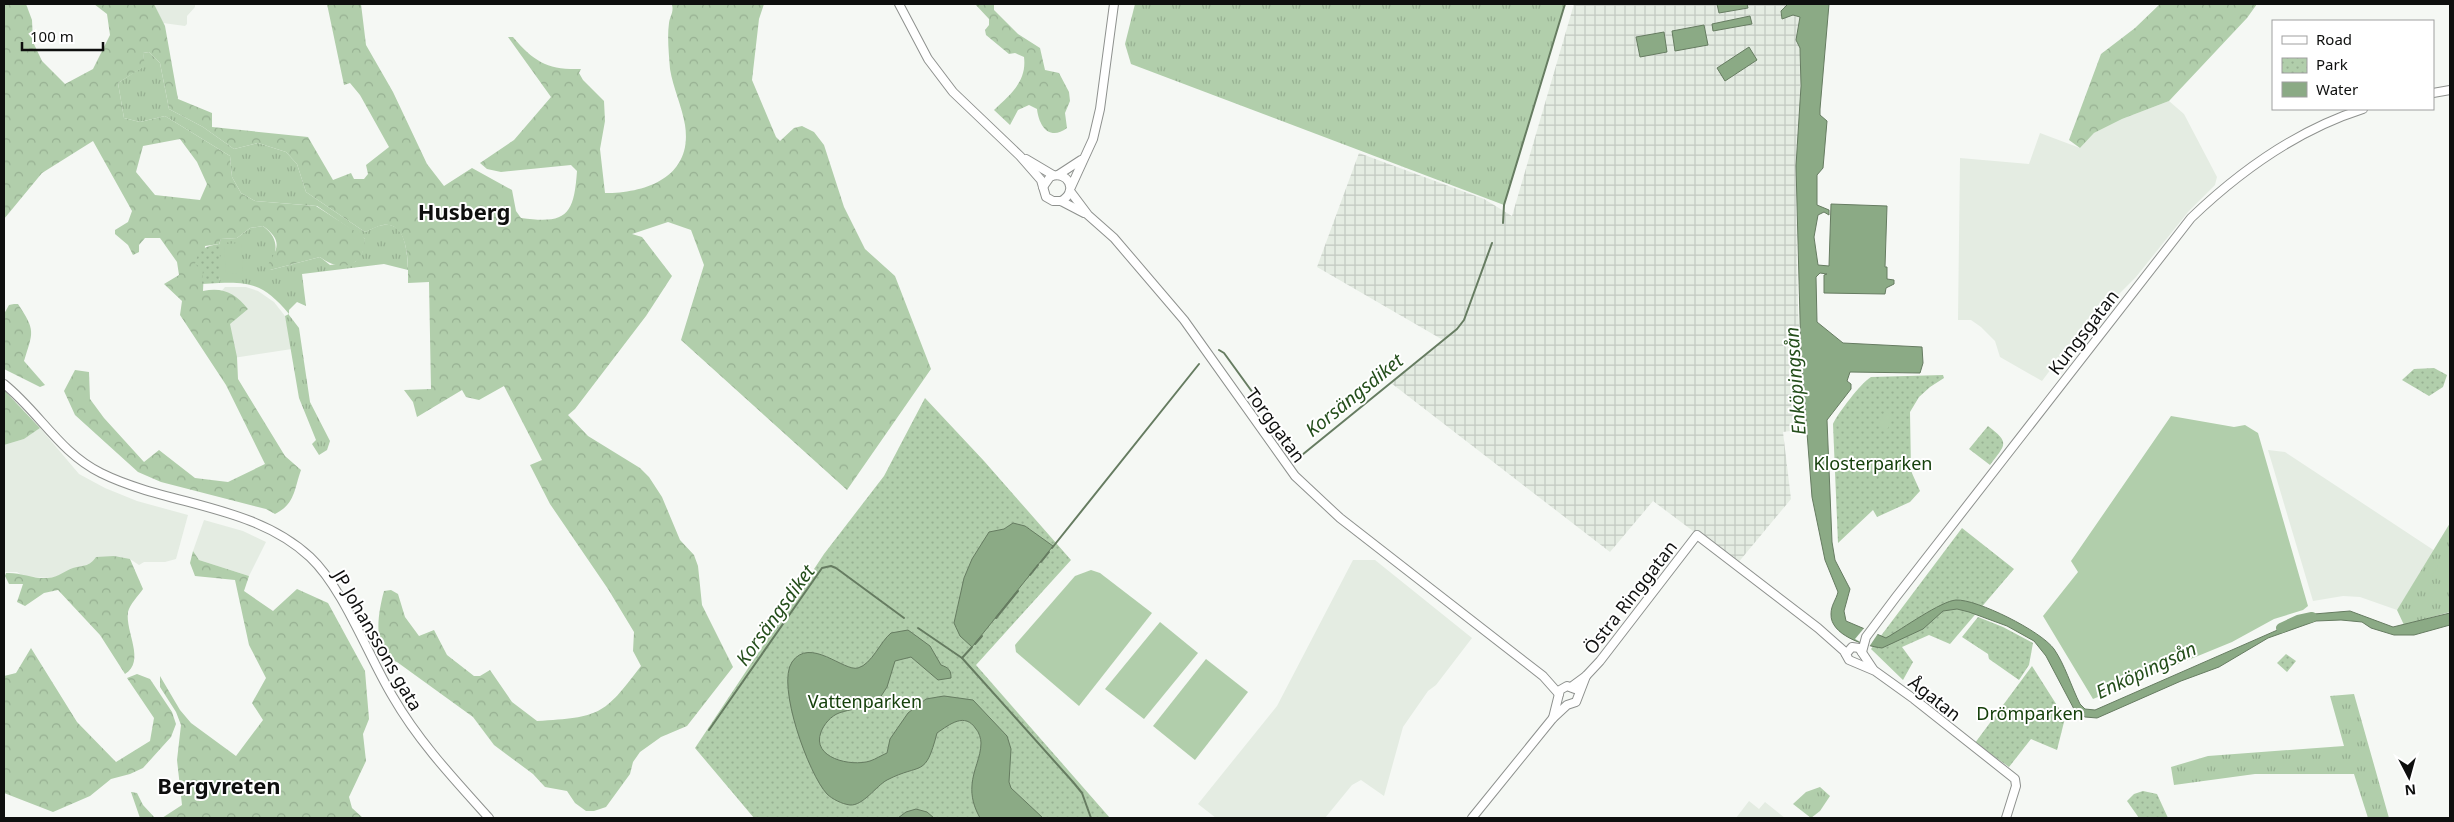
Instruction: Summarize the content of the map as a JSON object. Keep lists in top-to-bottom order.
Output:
{
  "streets": {
    "street": [
      "Kungsgatan",
      "Torggatan",
      "Östra Ringgatan",
      "JP Johanssons gata",
      "Ågatan"
    ]
  },
  "crossings": [
    ["Kungsgatan", "Ågatan"],
    ["Torggatan", "Östra Ringgatan"],
    ["Östra Ringgatan", "Ågatan"]
  ],
  "districts": ["Husberg", "Bergvreten"],
  "water": ["Enköpingsån", "Korsängsdiket"],
  "parks": ["Klosterparken", "Vattenparken", "Drömparken"],
  "legend": ["Road", "Park", "Water"],
  "scale_bar": "100 m",
  "north": "bottom"
}
